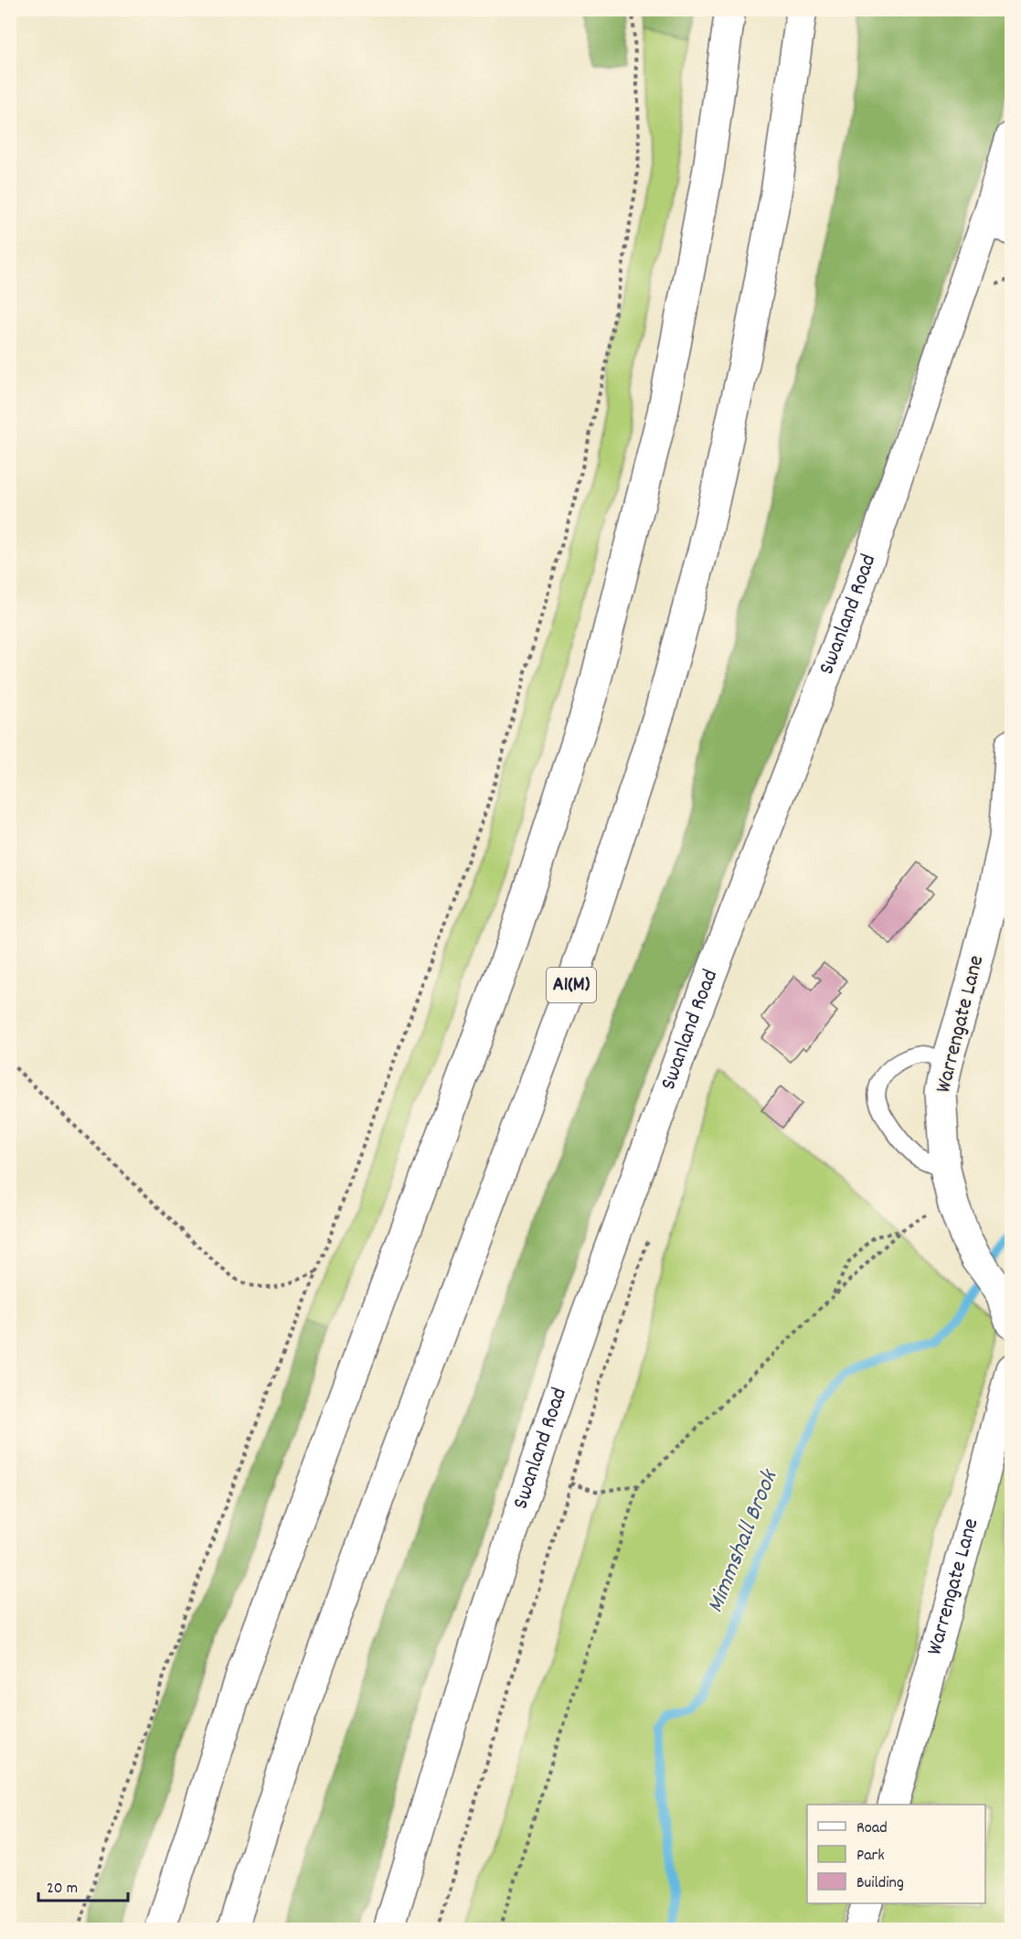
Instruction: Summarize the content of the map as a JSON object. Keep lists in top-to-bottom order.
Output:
{
  "streets": {
    "main road": ["Swanland Road", "A1(M)", "Warrengate Lane"]
  },
  "water": ["Mimmshall Brook"],
  "legend": ["Road", "Park", "Building"],
  "scale_bar": "20 m"
}
